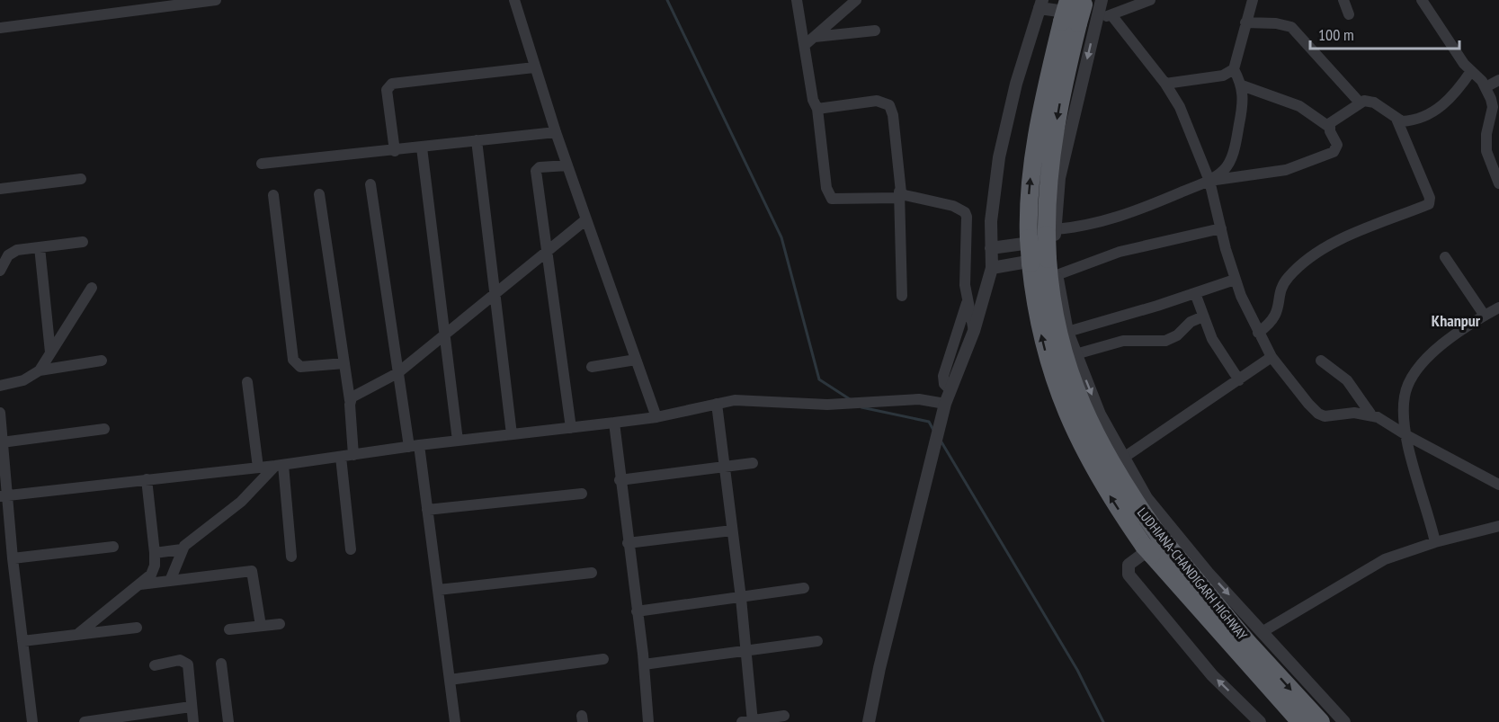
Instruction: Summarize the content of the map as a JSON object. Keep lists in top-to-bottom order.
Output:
{
  "streets": {
    "highway": ["LUDHIANA-CHANDIGARH HIGHWAY"]
  },
  "districts": ["Khanpur"],
  "scale_bar": "100 m"
}
